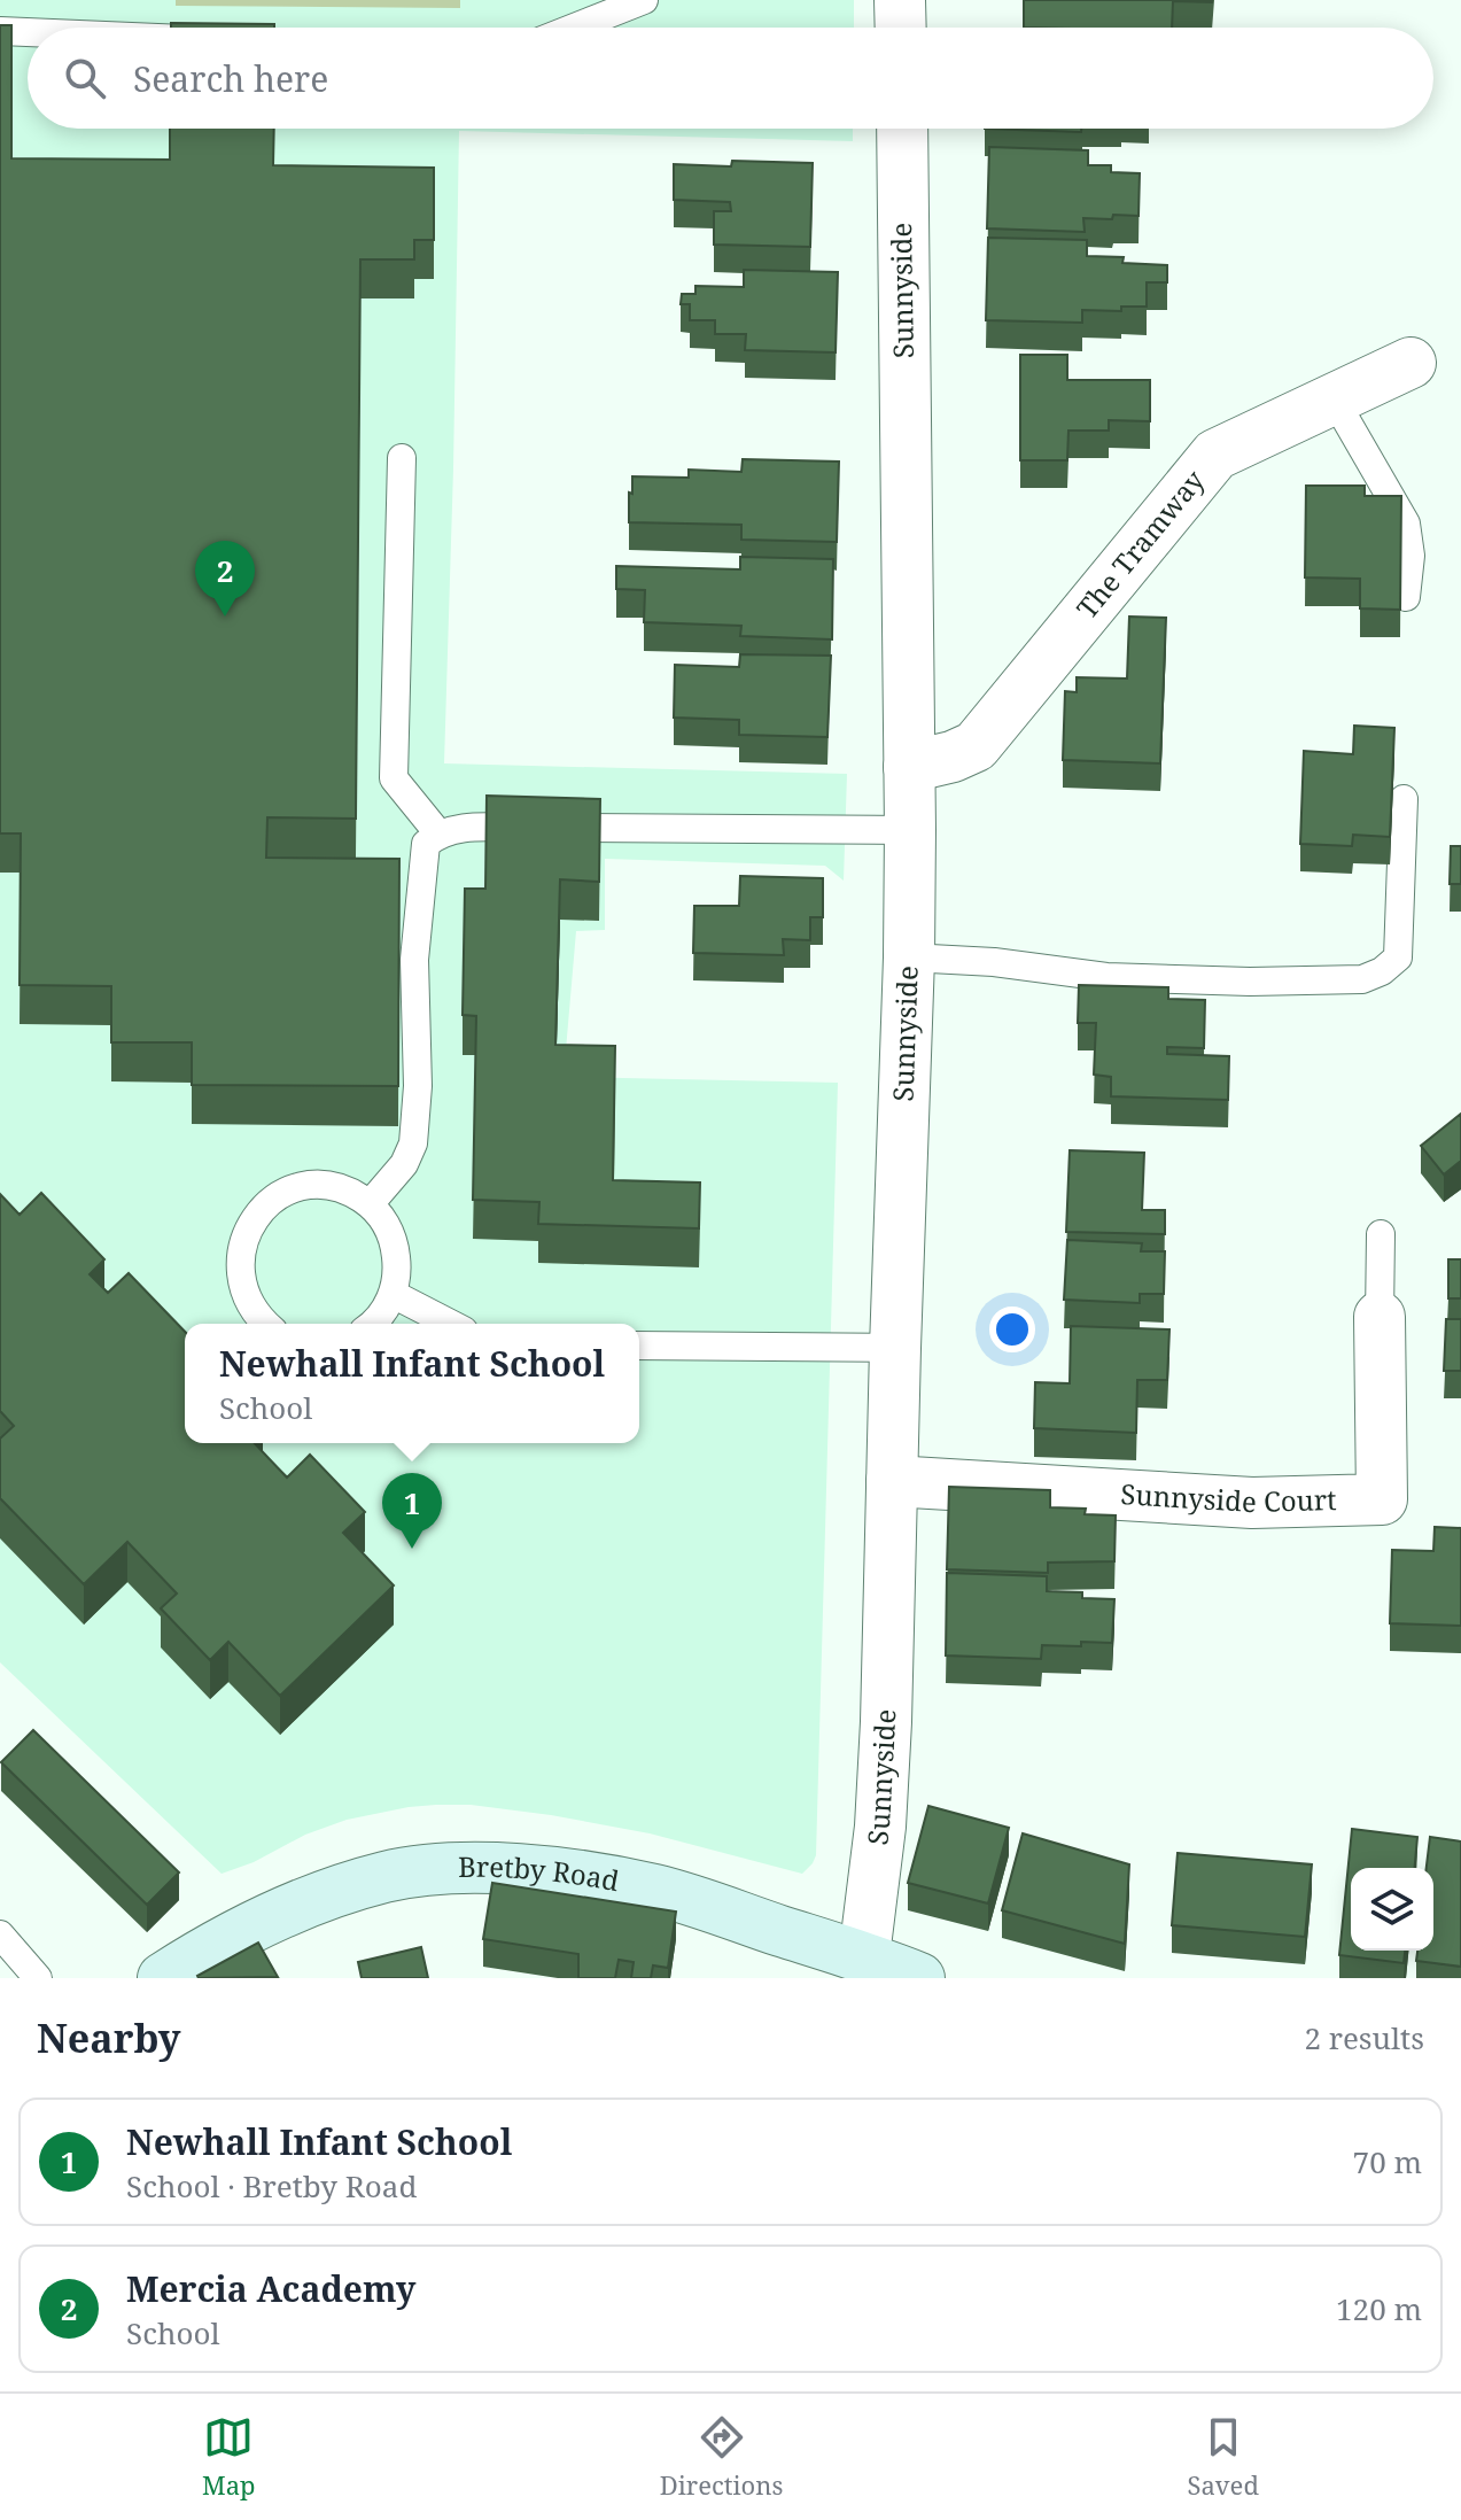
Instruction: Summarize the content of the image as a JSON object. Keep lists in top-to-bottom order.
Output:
{
  "streets": {
    "street": [
      "Sunnyside",
      "The Tramway",
      "Sunnyside Court",
      "Bretby Road"
    ]
  },
  "crossings": [
    ["Sunnyside", "The Tramway"],
    ["Sunnyside", "Sunnyside Court"],
    ["Sunnyside", "Bretby Road"]
  ],
  "page": {
    "search": "Search here",
    "pins": ["2", "1"],
    "popup": ["Newhall Infant School", "School"],
    "heading": ["Nearby", "2 results"],
    "list": [
      {
        "mark": "1",
        "name": "Newhall Infant School",
        "note": "School · Bretby Road",
        "value": "70 m"
      },
      {
        "mark": "2",
        "name": "Mercia Academy",
        "note": "School",
        "value": "120 m"
      }
    ],
    "nav": ["Map", "Directions", "Saved"]
  }
}
